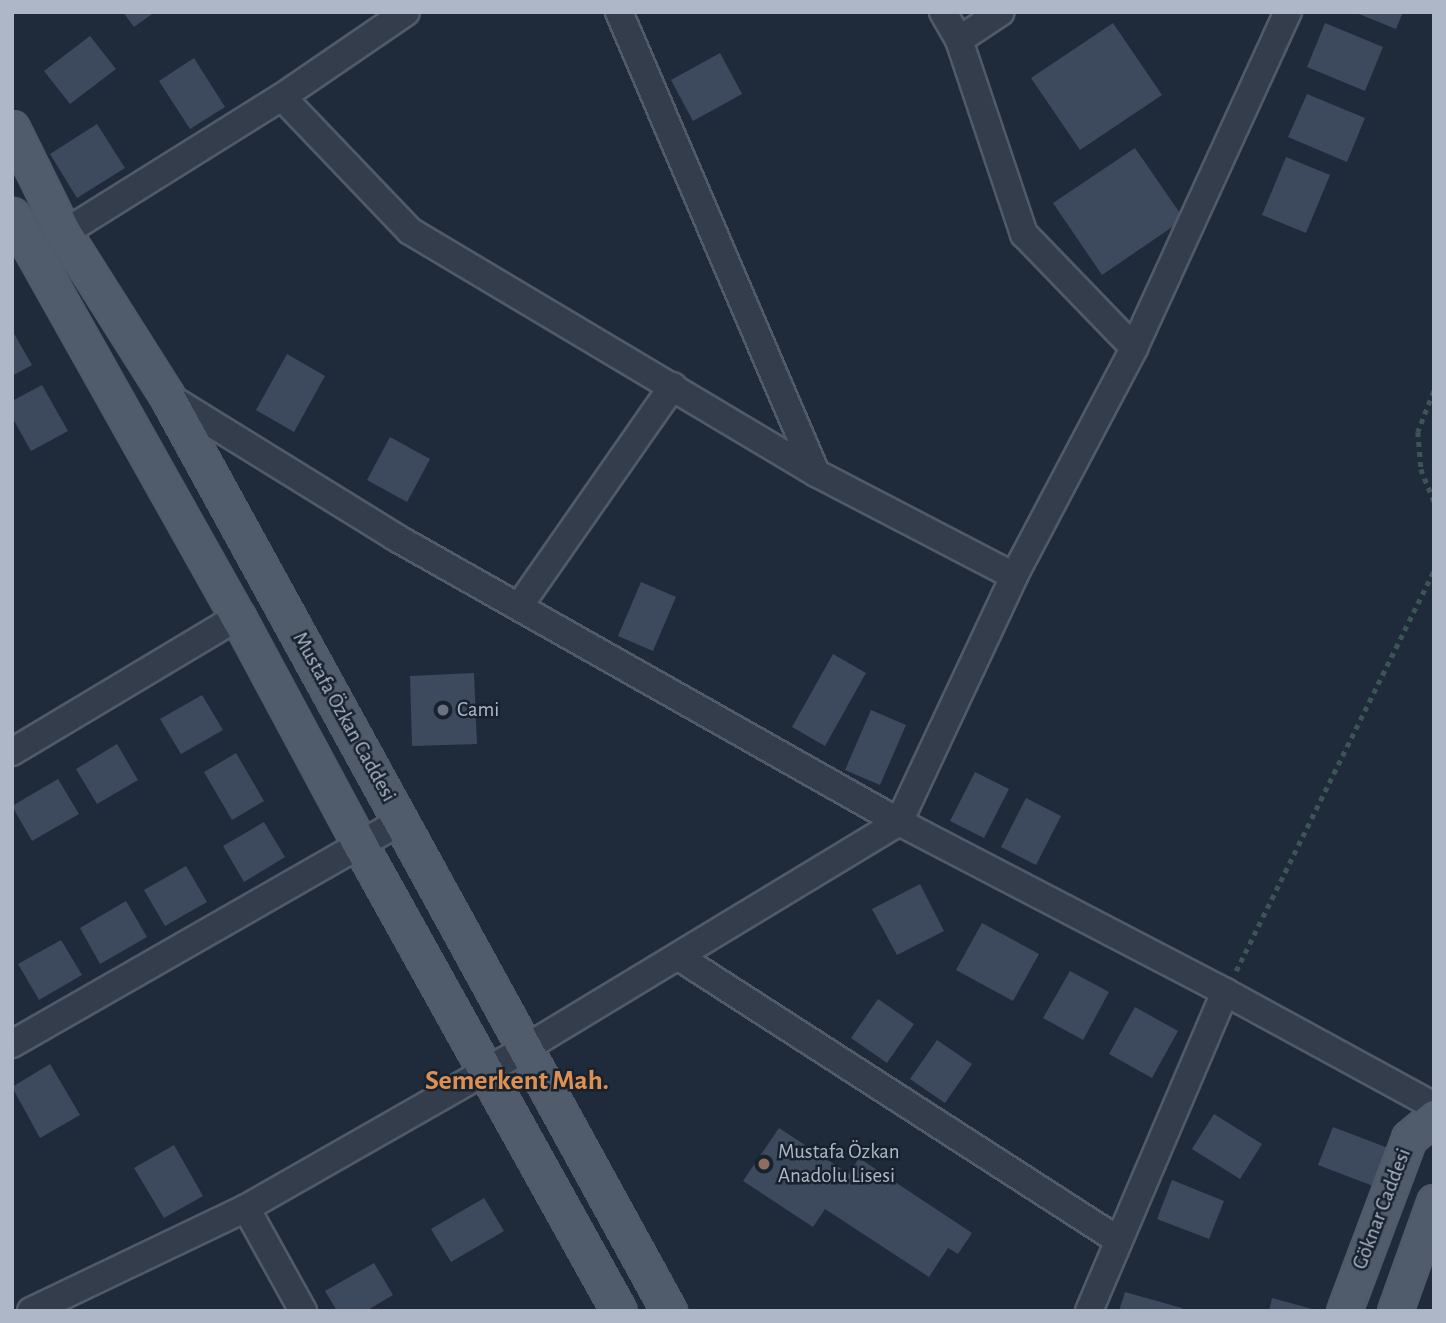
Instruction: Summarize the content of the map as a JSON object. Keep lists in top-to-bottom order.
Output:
{
  "streets": {
    "main road": ["Mustafa Özkan Caddesi", "Göknar Caddesi"]
  },
  "districts": ["Semerkent Mah."],
  "places": ["Cami", "Mustafa Özkan Anadolu Lisesi"]
}
